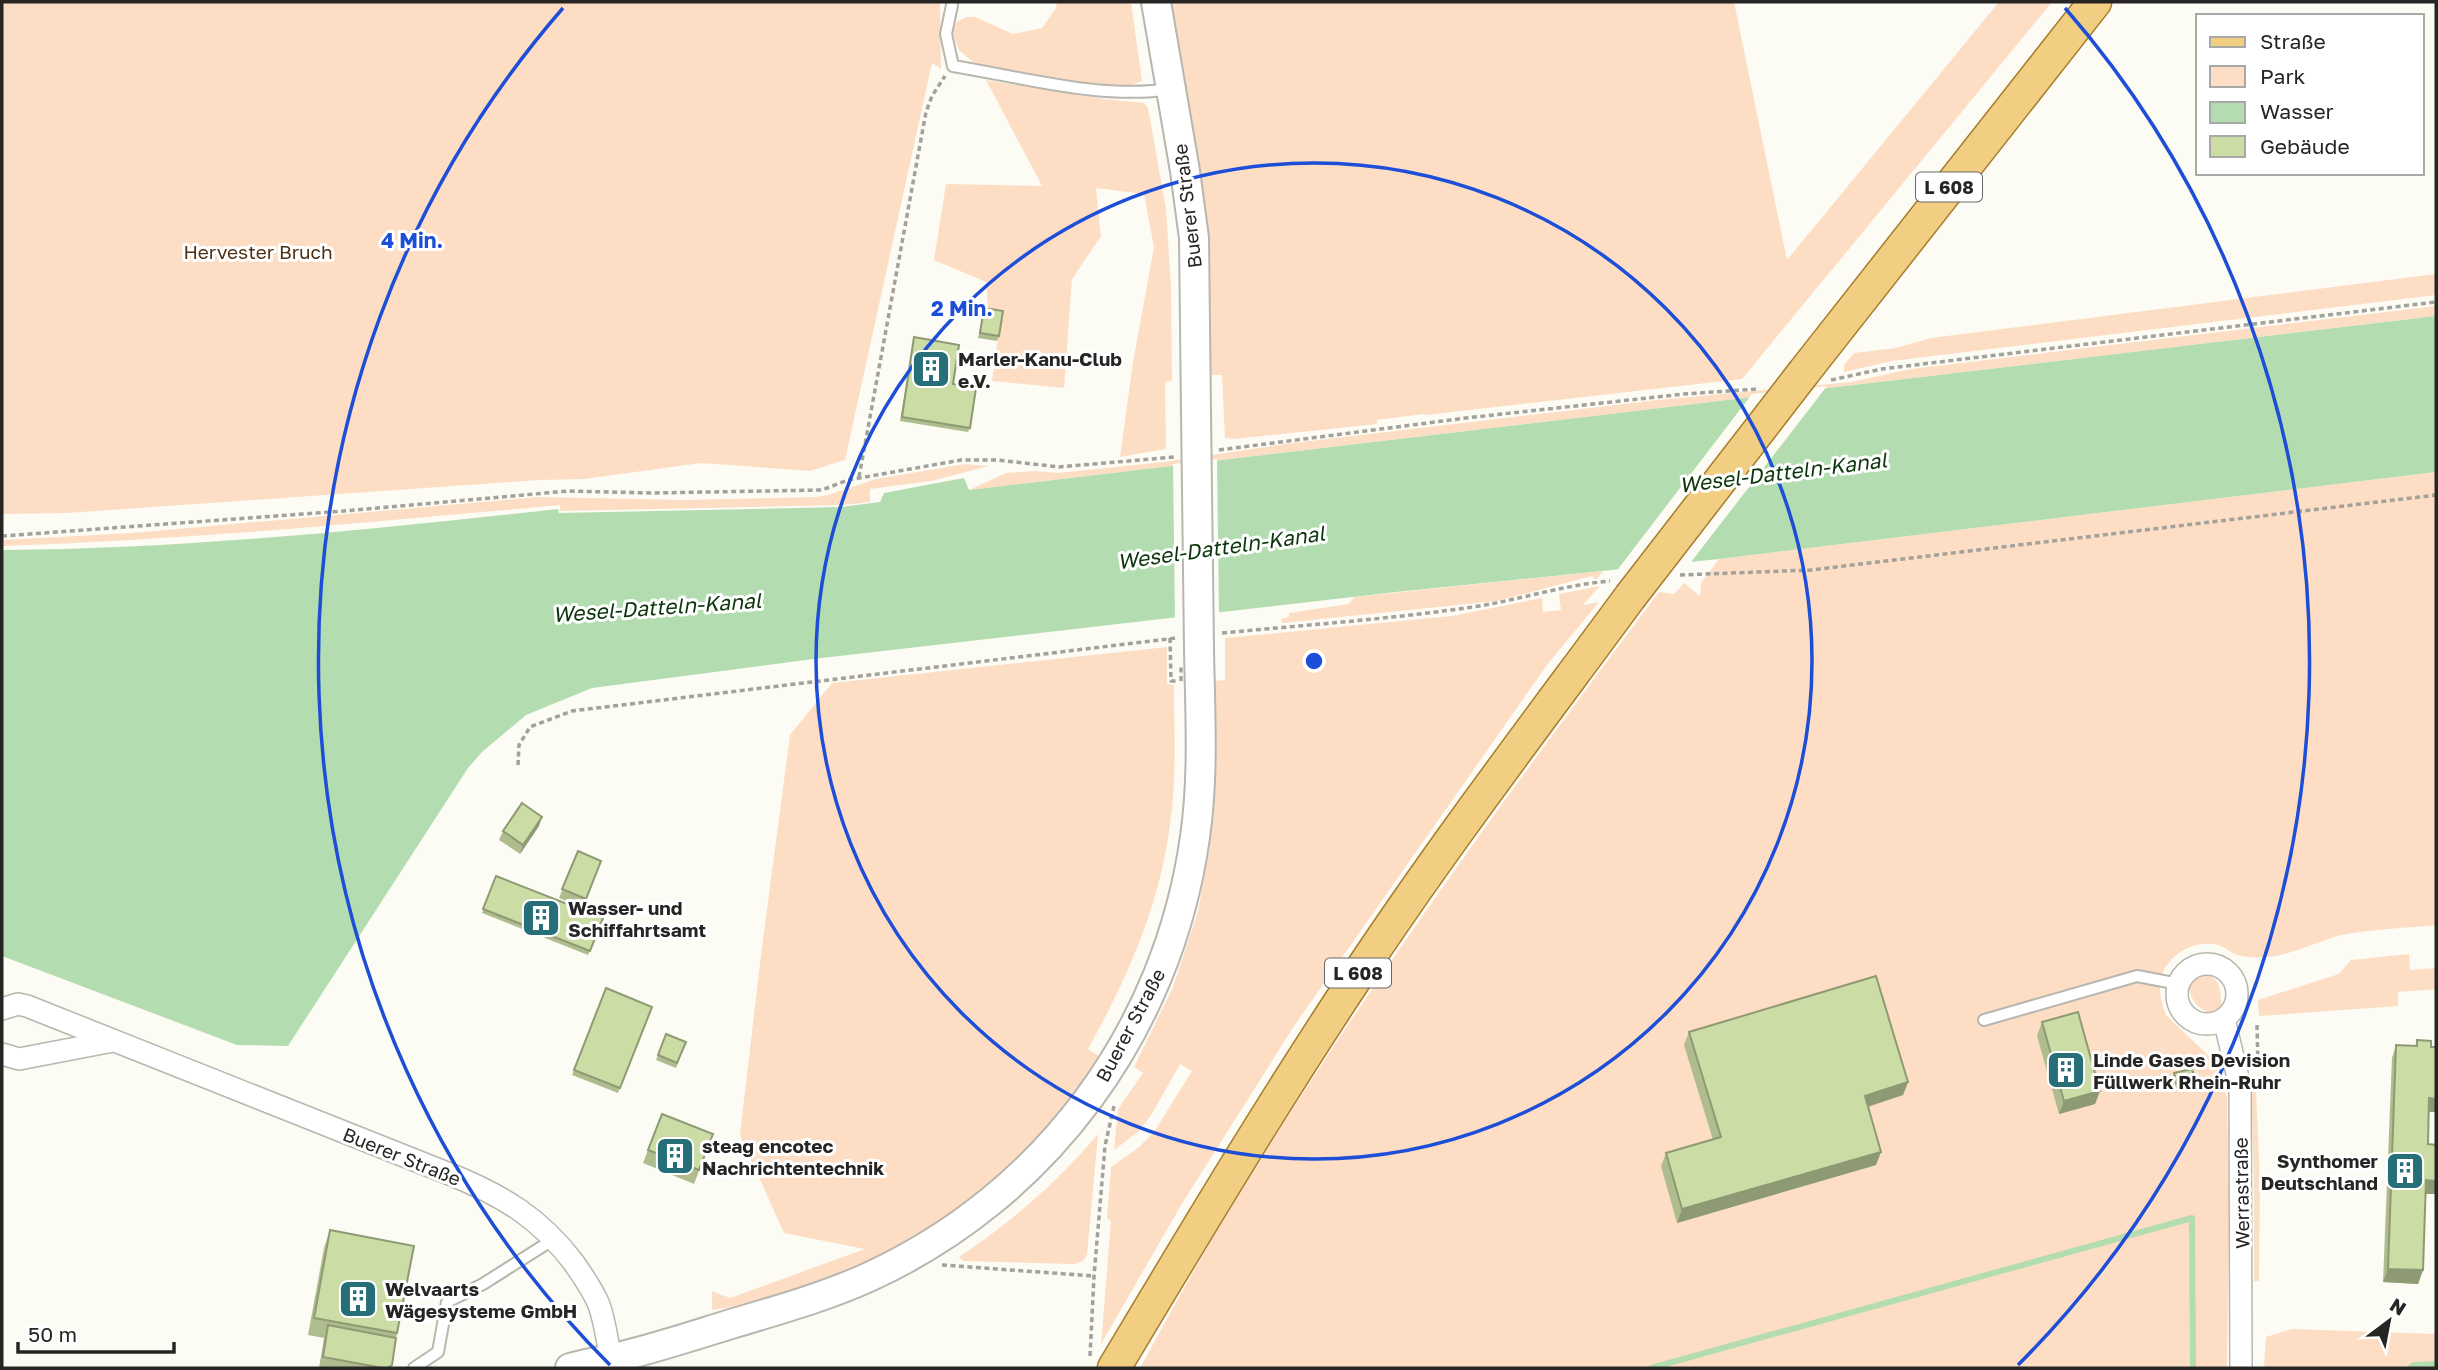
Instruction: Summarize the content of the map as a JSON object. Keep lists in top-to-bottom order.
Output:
{
  "streets": {
    "main road": ["L 608"],
    "street": ["Buerer Straße", "Werrastraße"]
  },
  "water": ["Wesel-Datteln-Kanal"],
  "parks": ["Hervester Bruch"],
  "places": {
    "building": [
      "Marler-Kanu-Club e.V.",
      "Wasser- und Schiffahrtsamt",
      "Linde Gases Devision Füllwerk Rhein-Ruhr",
      "steag encotec Nachrichtentechnik",
      "Synthomer Deutschland",
      "Welvaarts Wägesysteme GmbH"
    ]
  },
  "legend": [
    "Straße",
    "Park",
    "Wasser",
    "Gebäude"
  ],
  "scale_bar": "50 m",
  "north": "top right",
  "rings": ["4 Min.", "2 Min."]
}
